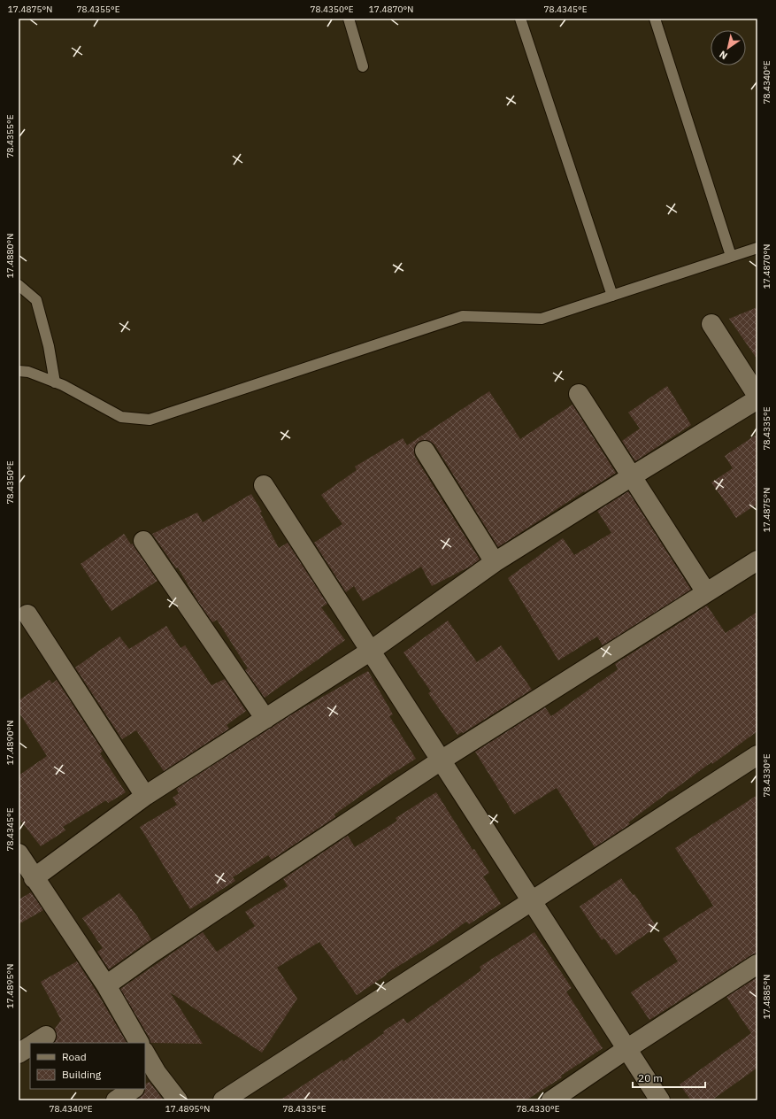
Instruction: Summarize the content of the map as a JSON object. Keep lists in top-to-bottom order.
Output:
{
  "legend": ["Road", "Building"],
  "scale_bar": "20 m",
  "north": "bottom left",
  "coordinates": [
    "17.4875°N",
    "78.4355°E",
    "78.4350°E",
    "17.4870°N",
    "78.4345°E",
    "78.4340°E",
    "17.4880°N",
    "78.4335°E",
    "17.4890°N",
    "78.4330°E",
    "17.4895°N",
    "17.4885°N"
  ]
}
